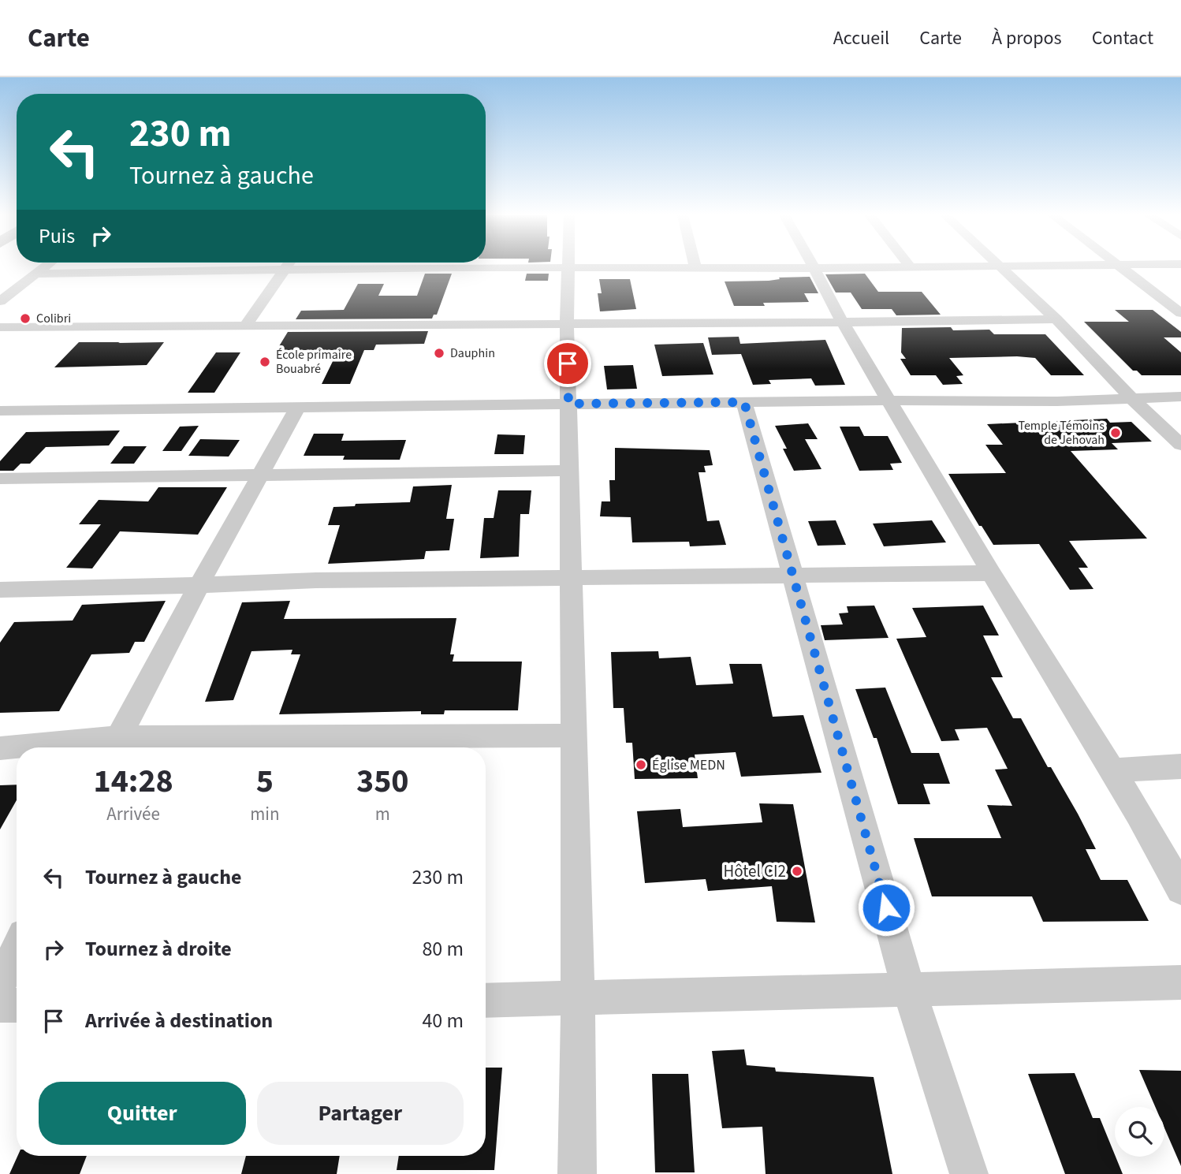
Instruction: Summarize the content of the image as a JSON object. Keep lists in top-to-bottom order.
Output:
{
  "places": [
    "Colibri",
    "Dauphin",
    "École primaire Bouabré",
    "Temple Témoins de Jehovah",
    "Église MEDN",
    "Hôtel CI2"
  ],
  "page": {
    "header": "Carte",
    "nav": [
      "Accueil",
      "Carte",
      "À propos",
      "Contact"
    ],
    "turn": ["230 m", "Tournez à gauche"],
    "then": "Puis",
    "eta": [
      "14:28",
      "Arrivée",
      "5",
      "min",
      "350",
      "m"
    ],
    "list": [
      {
        "name": "Tournez à gauche",
        "value": "230 m"
      },
      {
        "name": "Tournez à droite",
        "value": "80 m"
      },
      {
        "name": "Arrivée à destination",
        "value": "40 m"
      }
    ],
    "buttons": ["Quitter", "Partager"]
  }
}
